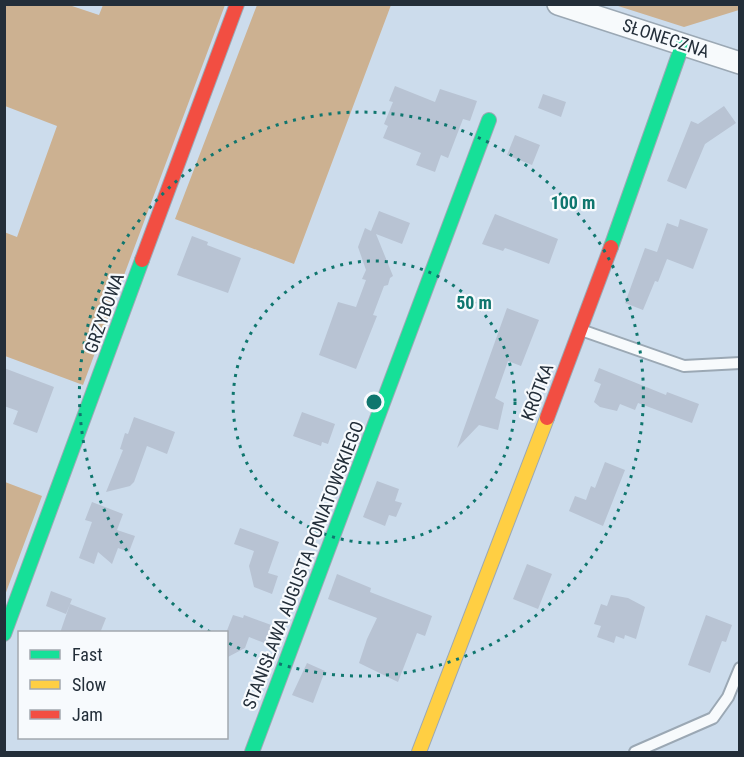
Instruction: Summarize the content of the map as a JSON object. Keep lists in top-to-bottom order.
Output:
{
  "streets": {
    "street": [
      "SŁONECZNA",
      "GRZYBOWA",
      "KRÓTKA",
      "STANISŁAWA AUGUSTA PONIATOWSKIEGO"
    ]
  },
  "crossings": [
    ["SŁONECZNA", "KRÓTKA"]
  ],
  "legend": ["Fast", "Slow", "Jam"],
  "rings": ["100 m", "50 m"]
}
